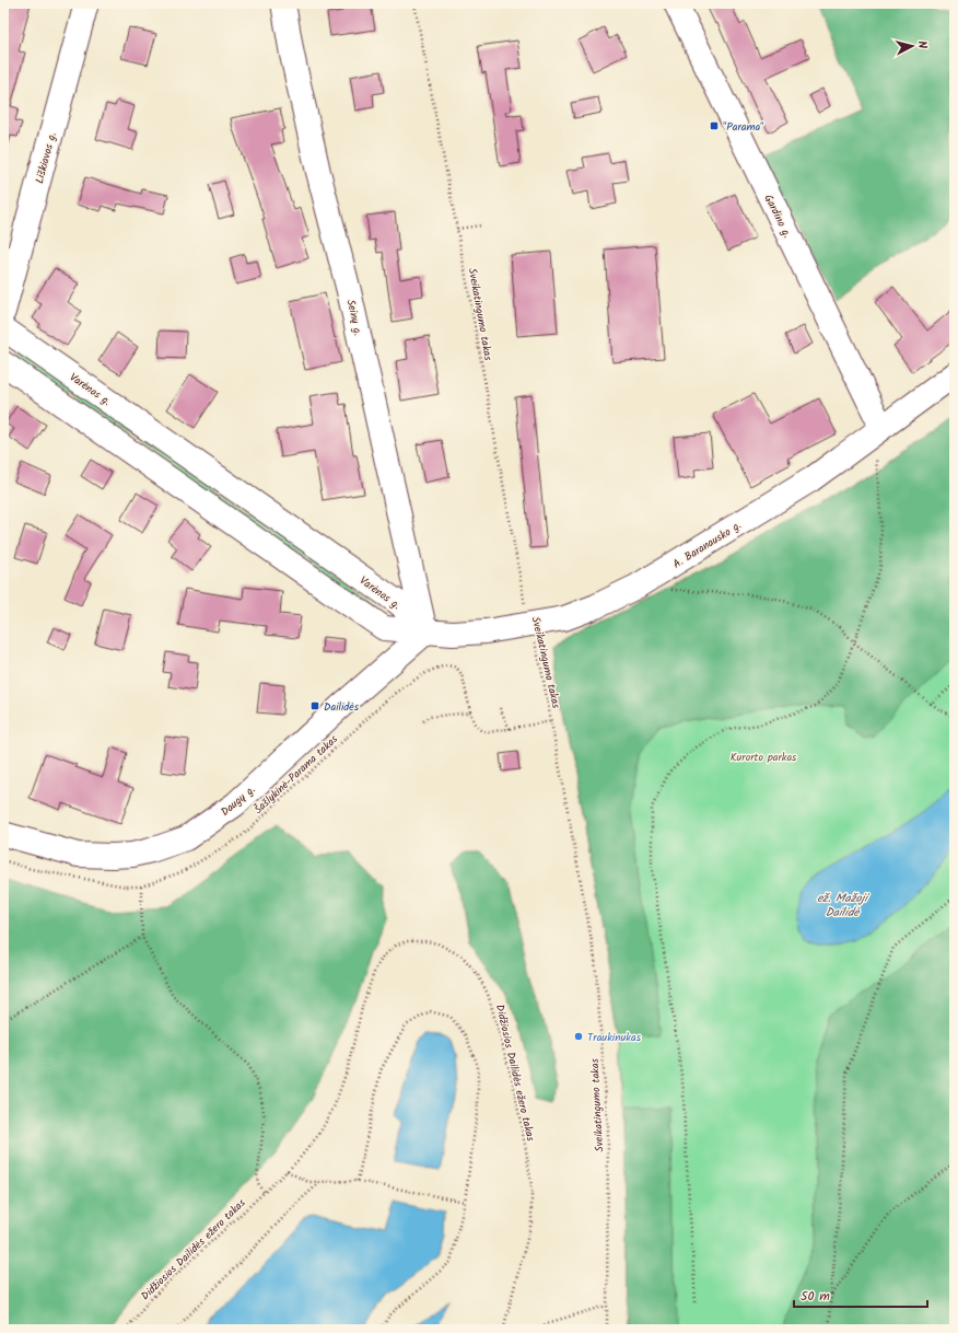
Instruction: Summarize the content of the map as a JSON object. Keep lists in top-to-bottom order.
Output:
{
  "streets": {
    "street": [
      "Liškiavos g.",
      "Gardino g.",
      "Seinų g.",
      "Varėnos g.",
      "A. Baranausko g.",
      "Daugų g."
    ],
    "path": ["Sveikatingumo takas", "Šašlykinė-Parama takas", "Didžiosios Dailidės ežero takas"]
  },
  "crossings": [
    ["Gardino g.", "A. Baranausko g."],
    ["Sveikatingumo takas", "A. Baranausko g."],
    ["Sveikatingumo takas", "Šašlykinė-Parama takas"],
    ["Seinų g.", "Varėnos g."],
    ["Seinų g.", "A. Baranausko g."],
    ["Seinų g.", "Daugų g."],
    ["Varėnos g.", "A. Baranausko g."],
    ["Varėnos g.", "Daugų g."],
    ["A. Baranausko g.", "Daugų g."]
  ],
  "water": ["ež. Mažoji Dailidė"],
  "parks": ["Kurorto parkas"],
  "places": {
    "transit": ["\"Parama\"", "Dailidės"],
    "other": ["Traukinukas"]
  },
  "scale_bar": "50 m",
  "north": "right"
}
